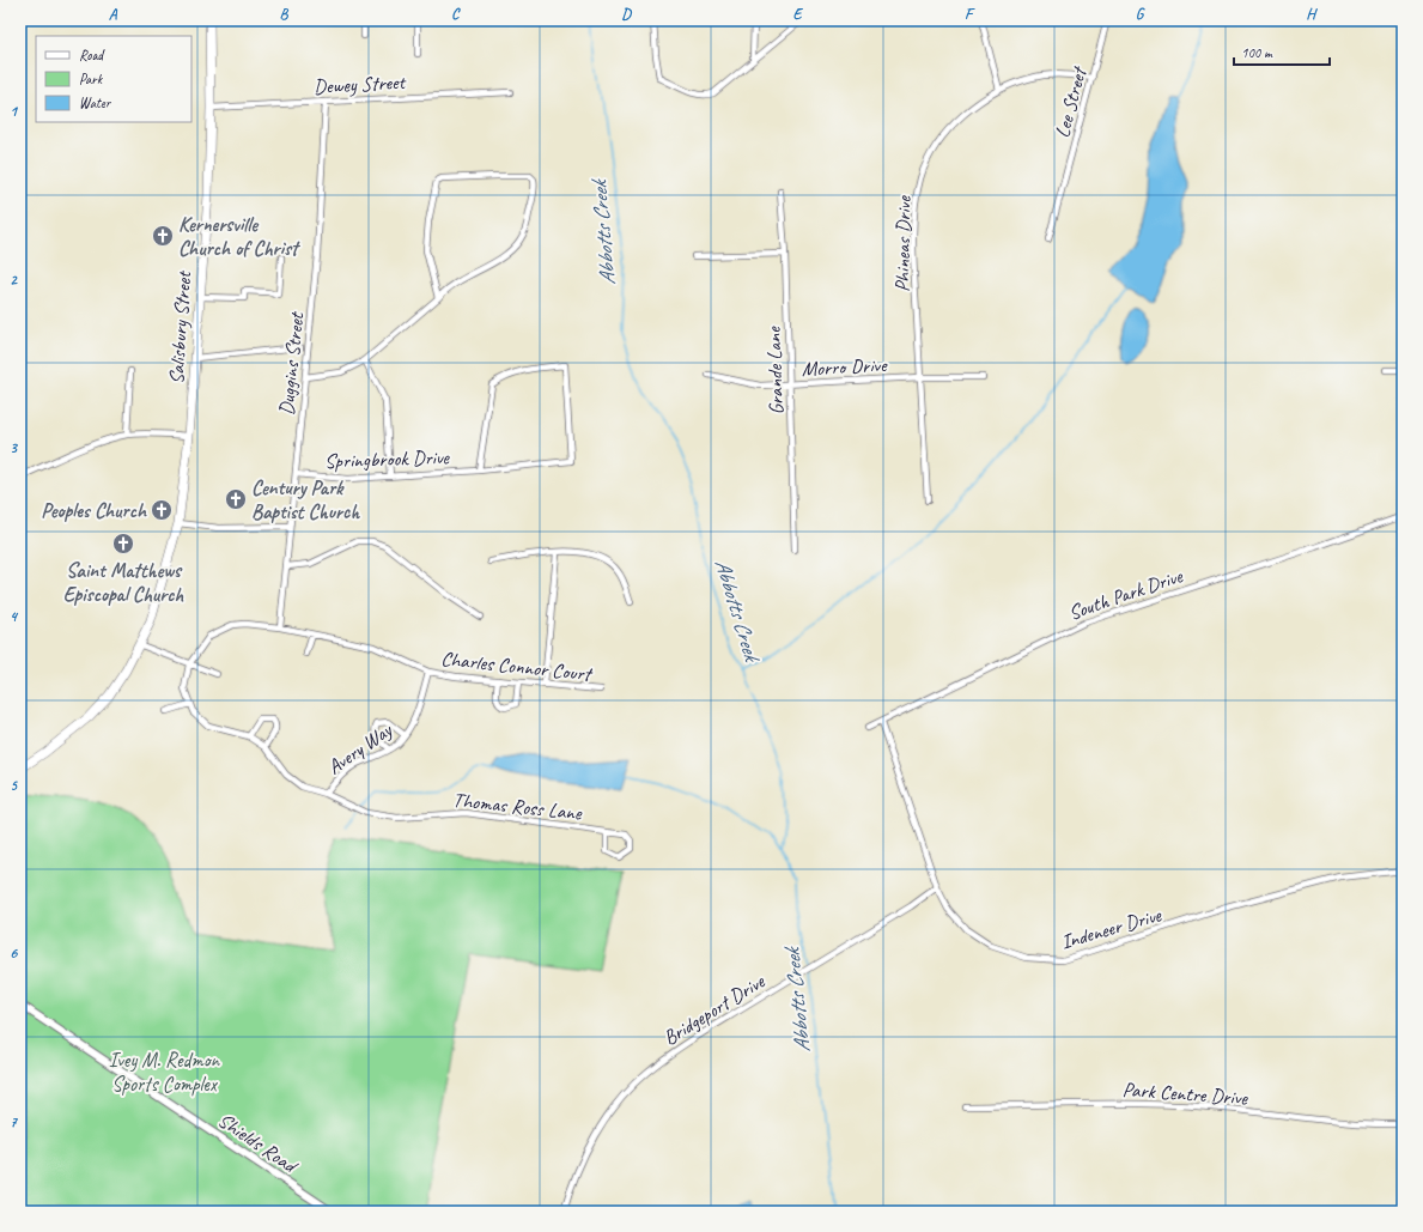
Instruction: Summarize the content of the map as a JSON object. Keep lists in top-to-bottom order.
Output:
{
  "streets": {
    "main road": ["Salisbury Street"],
    "street": [
      "Dewey Street",
      "Lee Street",
      "Phineas Drive",
      "Duggins Street",
      "Morro Drive",
      "Grande Lane",
      "Springbrook Drive",
      "South Park Drive",
      "Charles Connor Court",
      "Avery Way",
      "Thomas Ross Lane",
      "Indeneer Drive",
      "Bridgeport Drive",
      "Park Centre Drive",
      "Shields Road"
    ]
  },
  "crossings": [
    ["Dewey Street", "Salisbury Street"],
    ["Dewey Street", "Duggins Street"],
    ["Lee Street", "Phineas Drive"],
    ["Phineas Drive", "Morro Drive"],
    ["Duggins Street", "Springbrook Drive"],
    ["Duggins Street", "Charles Connor Court"],
    ["Morro Drive", "Grande Lane"],
    ["South Park Drive", "Indeneer Drive"],
    ["Charles Connor Court", "Avery Way"],
    ["Avery Way", "Thomas Ross Lane"],
    ["Indeneer Drive", "Bridgeport Drive"]
  ],
  "water": ["Abbotts Creek"],
  "parks": ["Ivey M. Redmon Sports Complex"],
  "places": {
    "church": [
      "Kernersville Church of Christ",
      "Century Park Baptist Church",
      "Peoples Church",
      "Saint Matthews Episcopal Church"
    ]
  },
  "legend": ["Road", "Park", "Water"],
  "scale_bar": "100 m",
  "grid": {
    "columns": [
      "A",
      "B",
      "C",
      "D",
      "E",
      "F",
      "G",
      "H"
    ],
    "rows": [
      "1",
      "2",
      "3",
      "4",
      "5",
      "6",
      "7"
    ]
  }
}
